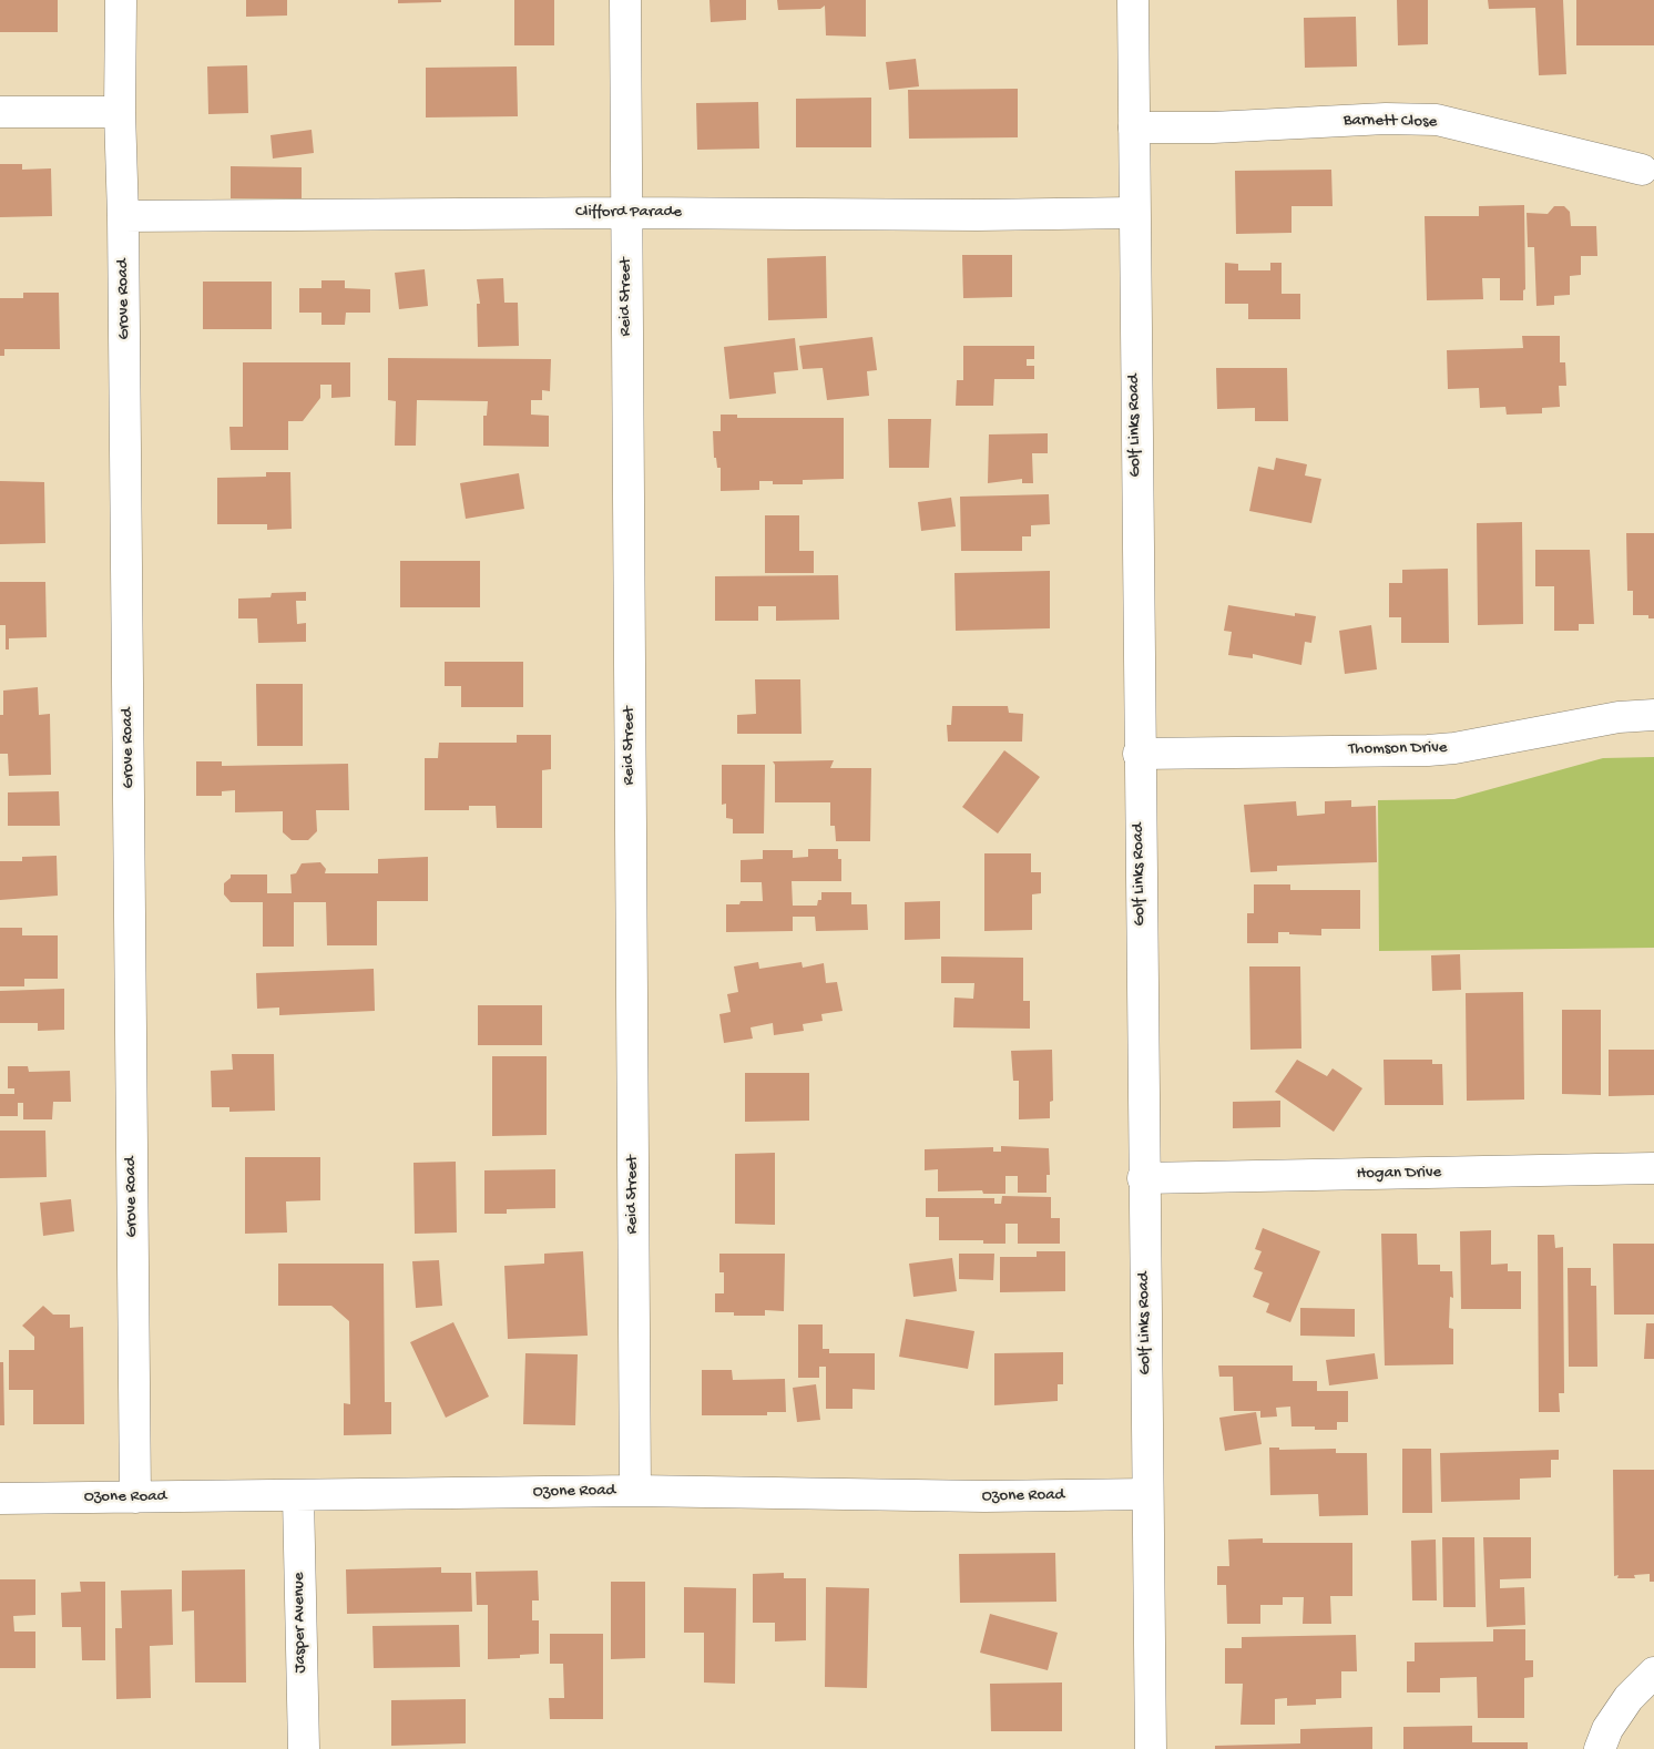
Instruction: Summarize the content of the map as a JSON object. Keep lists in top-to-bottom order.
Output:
{
  "streets": {
    "street": [
      "Barnett Close",
      "Clifford Parade",
      "Reid Street",
      "Grove Road",
      "Golf Links Road",
      "Thomson Drive",
      "Hogan Drive",
      "Ozone Road",
      "Jasper Avenue"
    ]
  },
  "crossings": [
    ["Barnett Close", "Golf Links Road"],
    ["Clifford Parade", "Reid Street"],
    ["Clifford Parade", "Grove Road"],
    ["Clifford Parade", "Golf Links Road"],
    ["Reid Street", "Ozone Road"],
    ["Grove Road", "Ozone Road"],
    ["Golf Links Road", "Thomson Drive"],
    ["Golf Links Road", "Hogan Drive"],
    ["Golf Links Road", "Ozone Road"],
    ["Ozone Road", "Jasper Avenue"]
  ]
}
